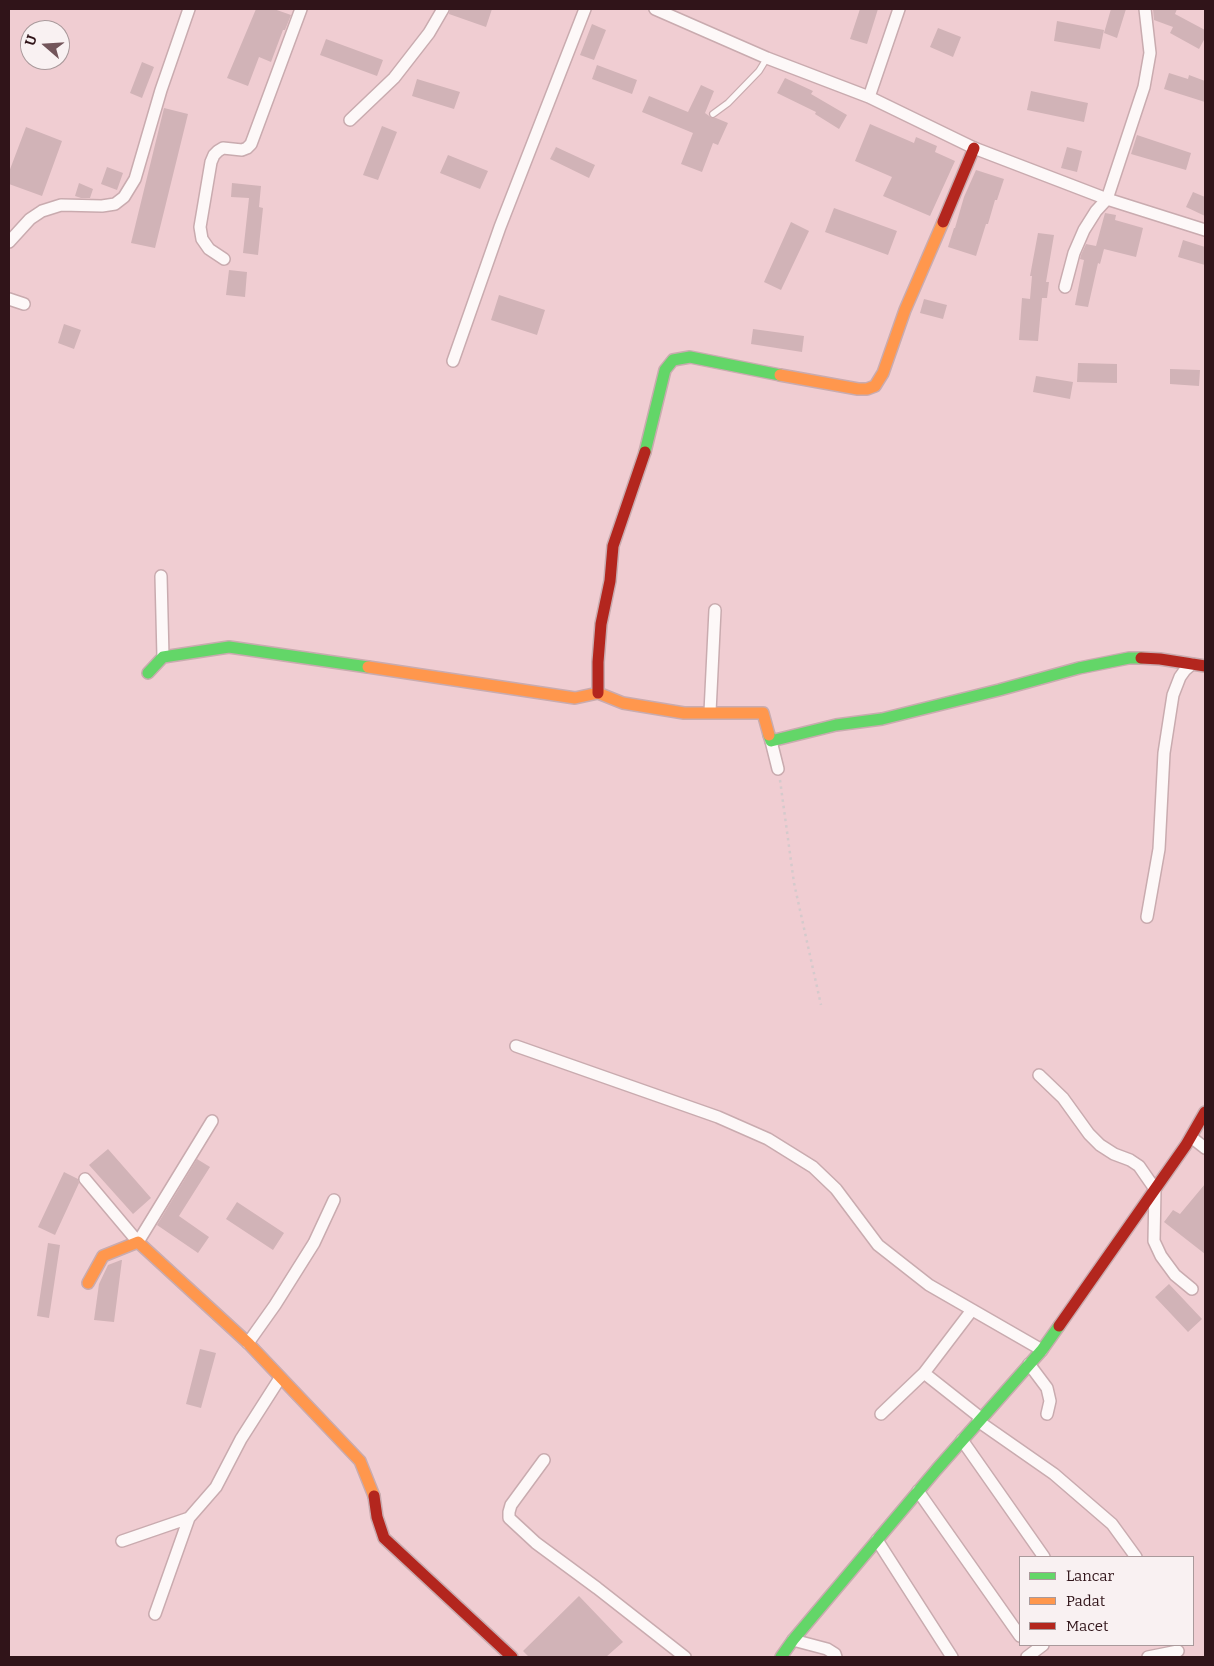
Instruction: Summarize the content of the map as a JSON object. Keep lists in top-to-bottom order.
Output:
{
  "legend": ["Lancar", "Padat", "Macet"],
  "north": "left"
}
